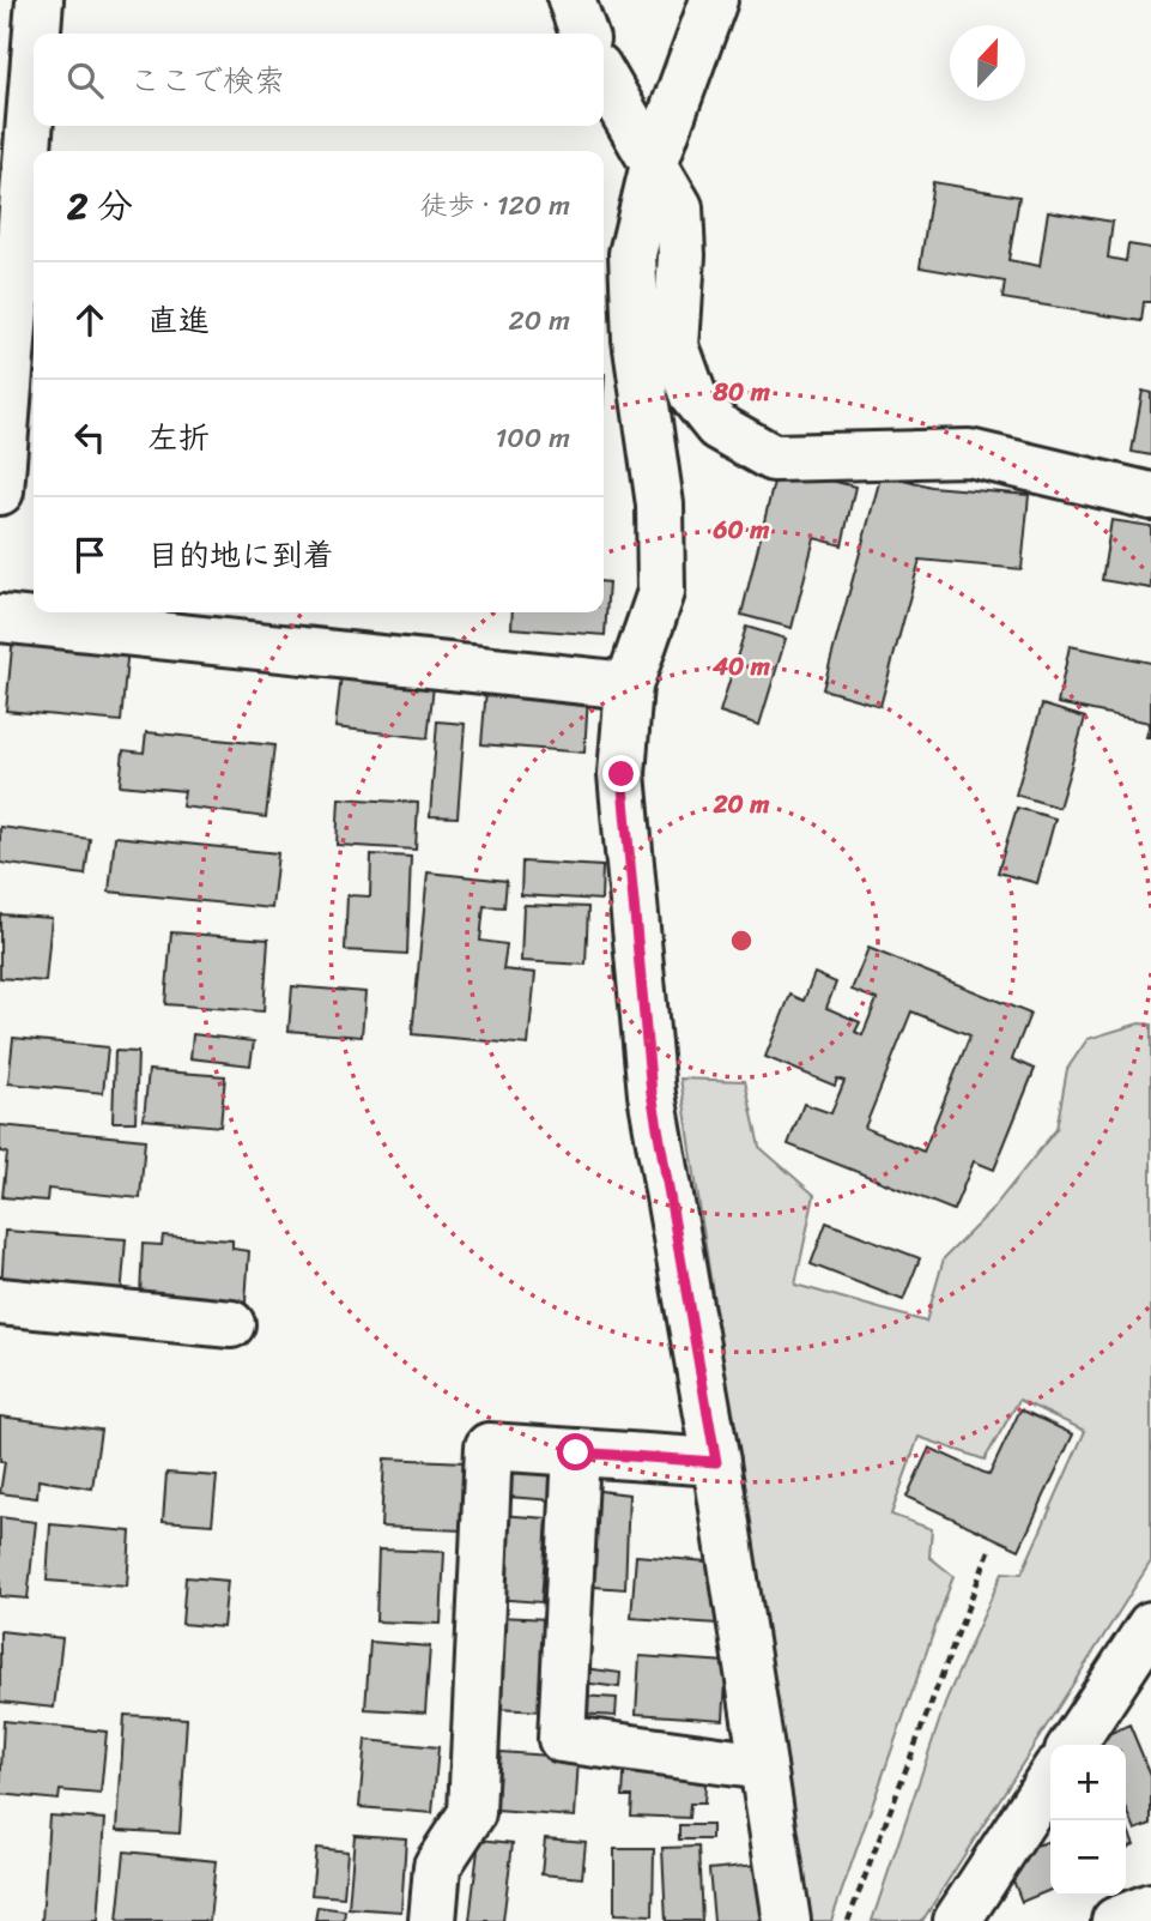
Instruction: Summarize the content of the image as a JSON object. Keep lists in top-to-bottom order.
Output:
{
  "north": "top",
  "page": {
    "search": "ここで検索",
    "heading": ["2 分", "徒歩 · 120 m"],
    "list": [
      ["直進", "20 m"],
      ["左折", "100 m"],
      "目的地に到着"
    ],
    "map_buttons": ["+", "−"]
  },
  "rings": [
    "80 m",
    "60 m",
    "40 m",
    "20 m"
  ]
}
